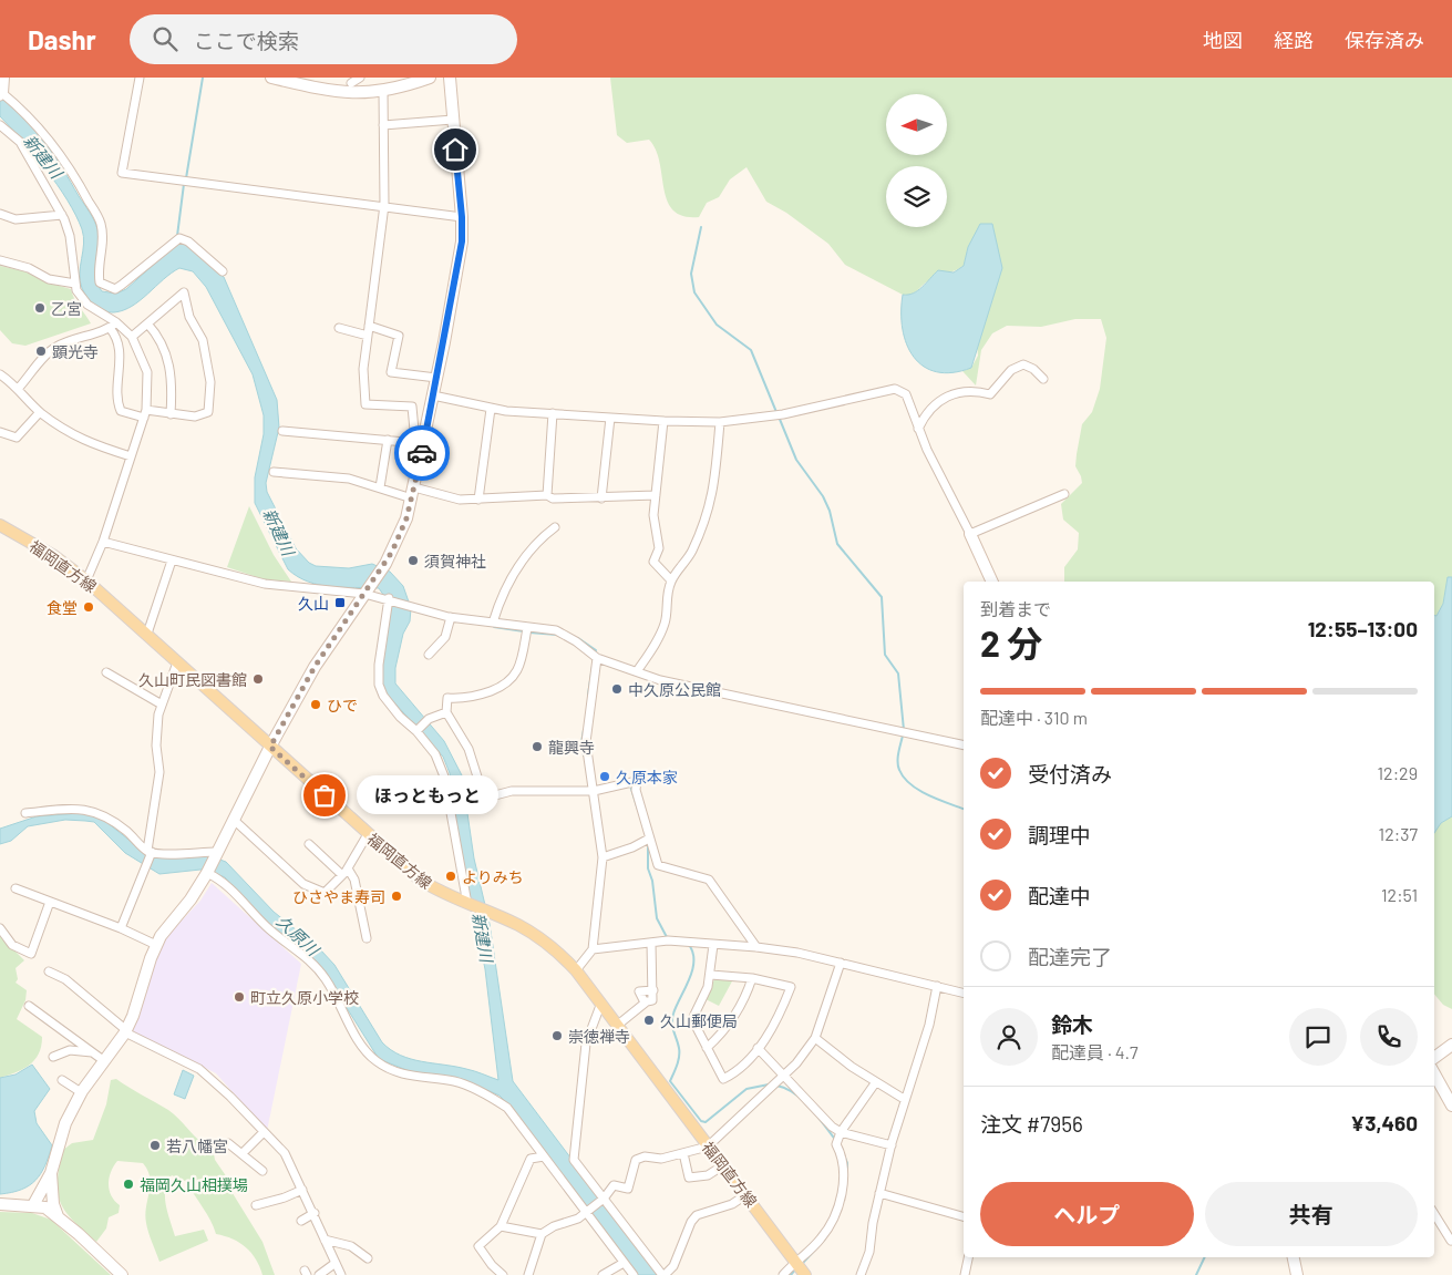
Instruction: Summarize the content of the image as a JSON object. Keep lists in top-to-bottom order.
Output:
{
  "streets": {
    "main road": ["福岡直方線"]
  },
  "water": ["新建川", "久原川"],
  "places": {
    "other": [
      "乙宮",
      "顕光寺",
      "須賀神社",
      "食堂",
      "久山町民図書館",
      "中久原公民館",
      "ひで",
      "龍興寺",
      "久原本家",
      "ほっともっと",
      "よりみち",
      "ひさやま寿司",
      "町立久原小学校",
      "久山郵便局",
      "崇徳禅寺",
      "若八幡宮",
      "福岡久山相撲場"
    ],
    "transit": ["久山"]
  },
  "north": "left",
  "page": {
    "header": "Dashr",
    "search": "ここで検索",
    "nav": ["地図", "経路", "保存済み"],
    "heading": ["2 分", "到着まで", "12:55–13:00"],
    "panel": [
      "鈴木",
      "配達員 · 4.7",
      "注文 #7956",
      "¥3,460"
    ],
    "bar": "配達中 · 310 m",
    "list": [
      ["受付済み", "12:29"],
      ["調理中", "12:37"],
      ["配達中", "12:51"],
      "配達完了"
    ],
    "bubble": "ほっともっと",
    "buttons": ["ヘルプ", "共有"]
  }
}
